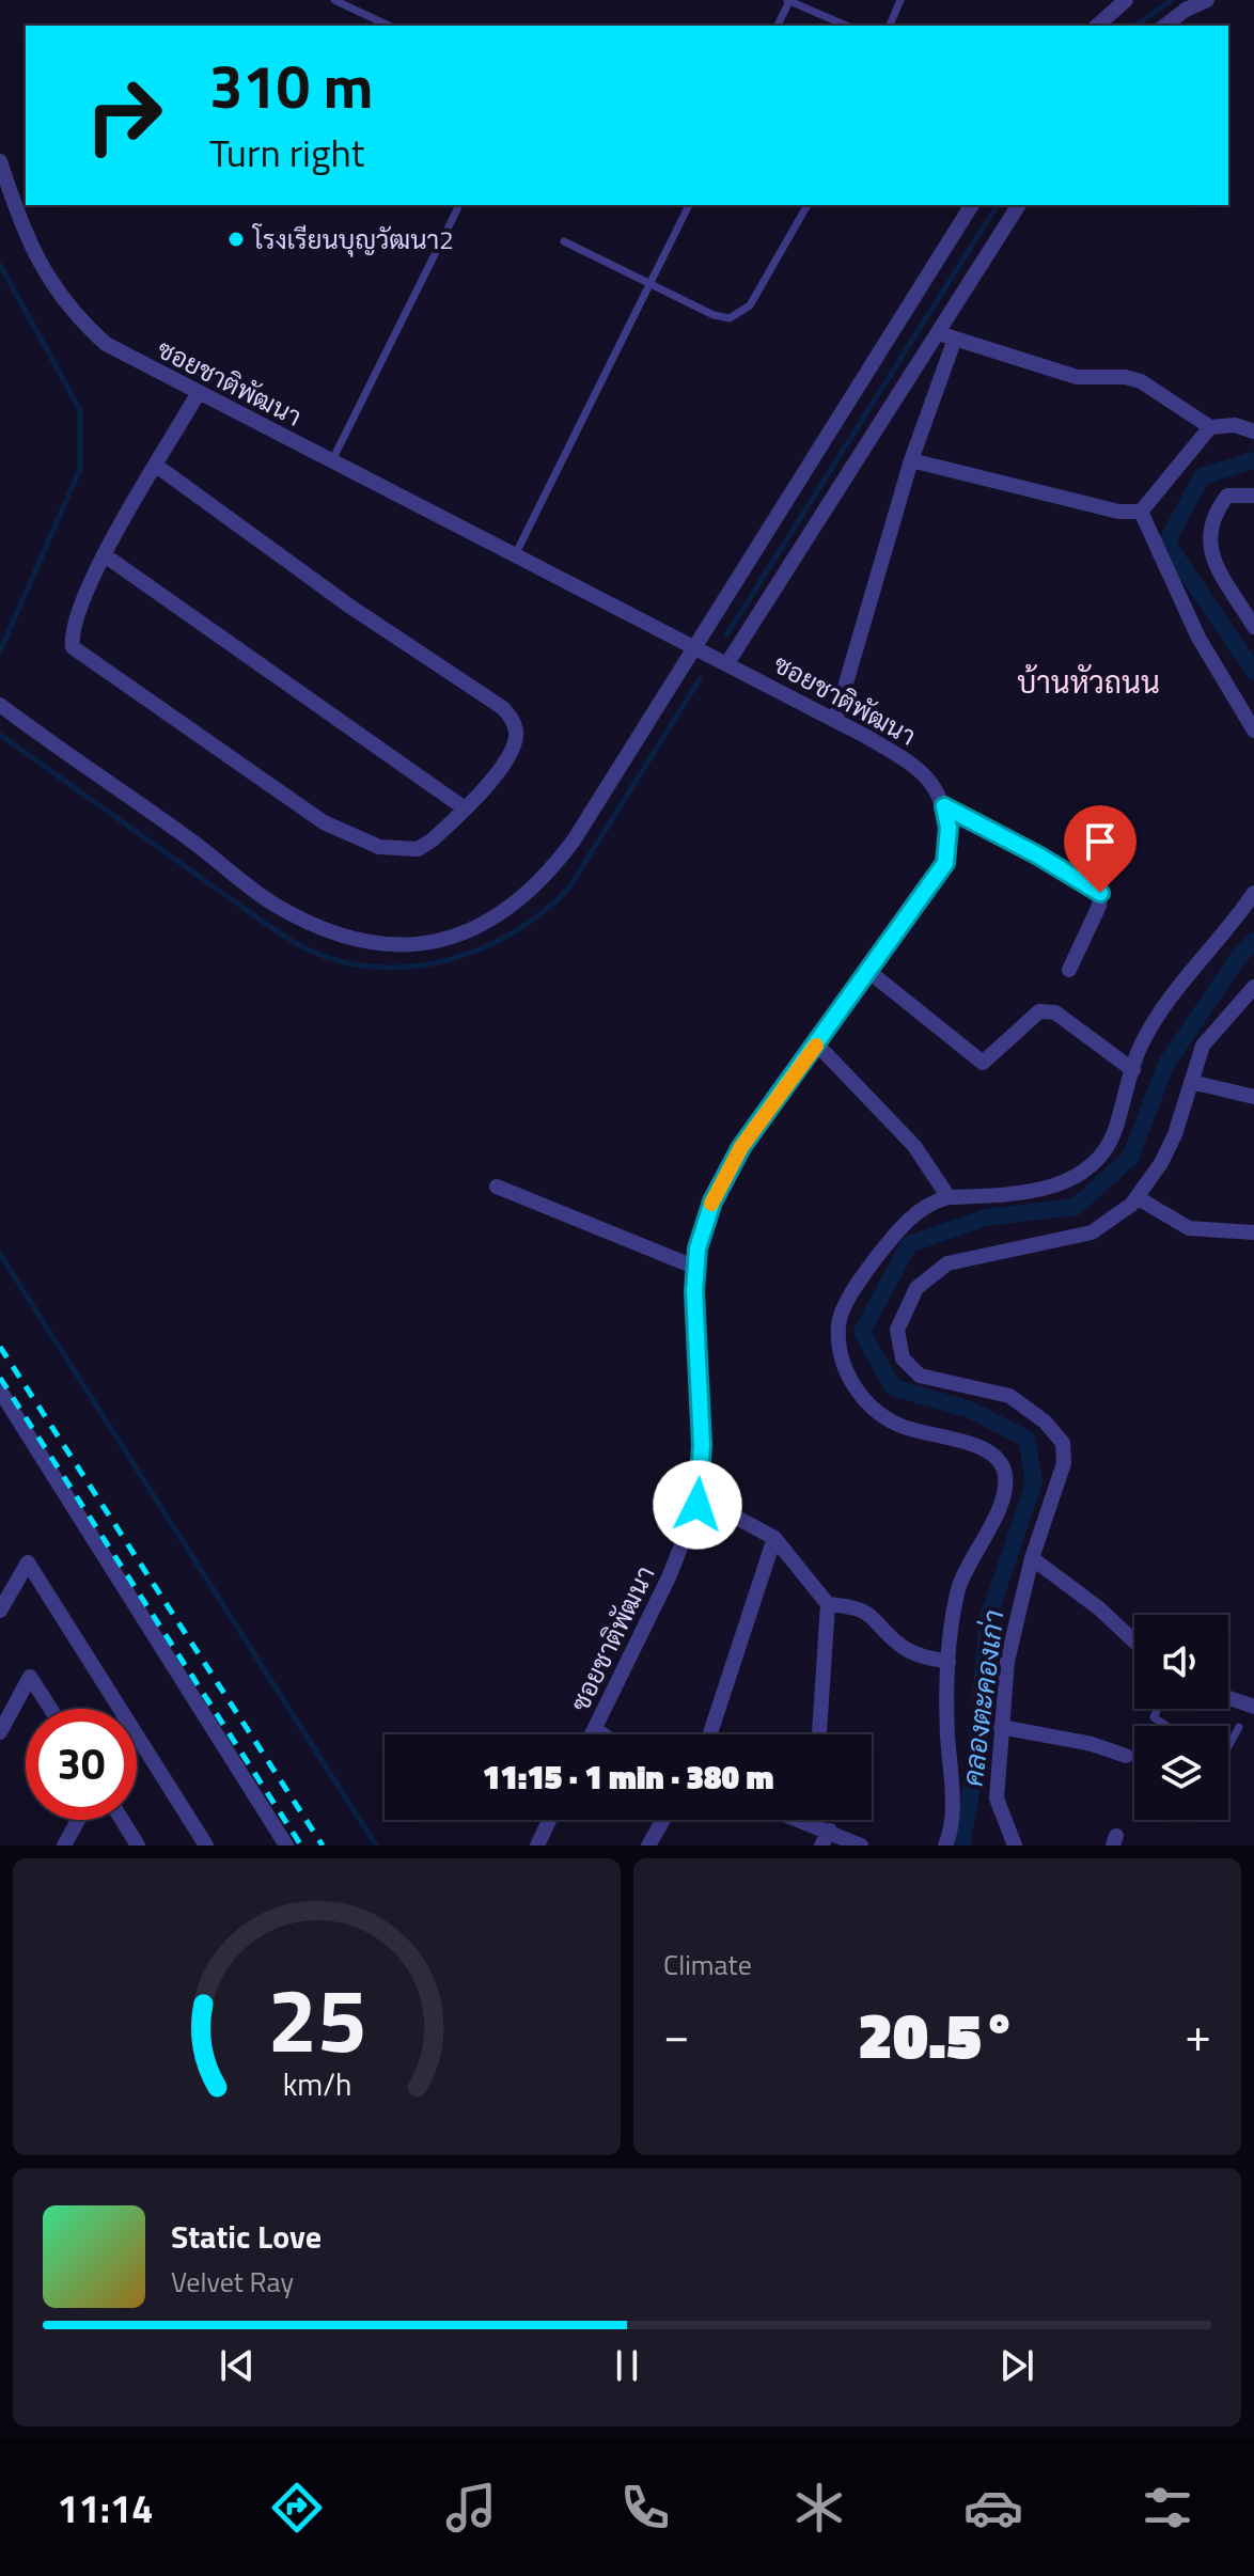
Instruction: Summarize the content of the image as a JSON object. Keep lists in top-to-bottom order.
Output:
{
  "streets": {
    "street": ["ซอยชาติพัฒนา"]
  },
  "districts": ["บ้านหัวถนน"],
  "water": ["คลองตะคองเก่า"],
  "places": ["โรงเรียนบุญวัฒนา2"],
  "page": {
    "turn": ["310 m", "Turn right"],
    "limit": "30",
    "trip": "11:15 · 1 min · 380 m",
    "tile": "Climate",
    "heat": ["−", "20.5°", "+"],
    "song": ["Static Love", "Velvet Ray"],
    "tabs": "11:14",
    "gauge": ["25", "km/h"]
  }
}
